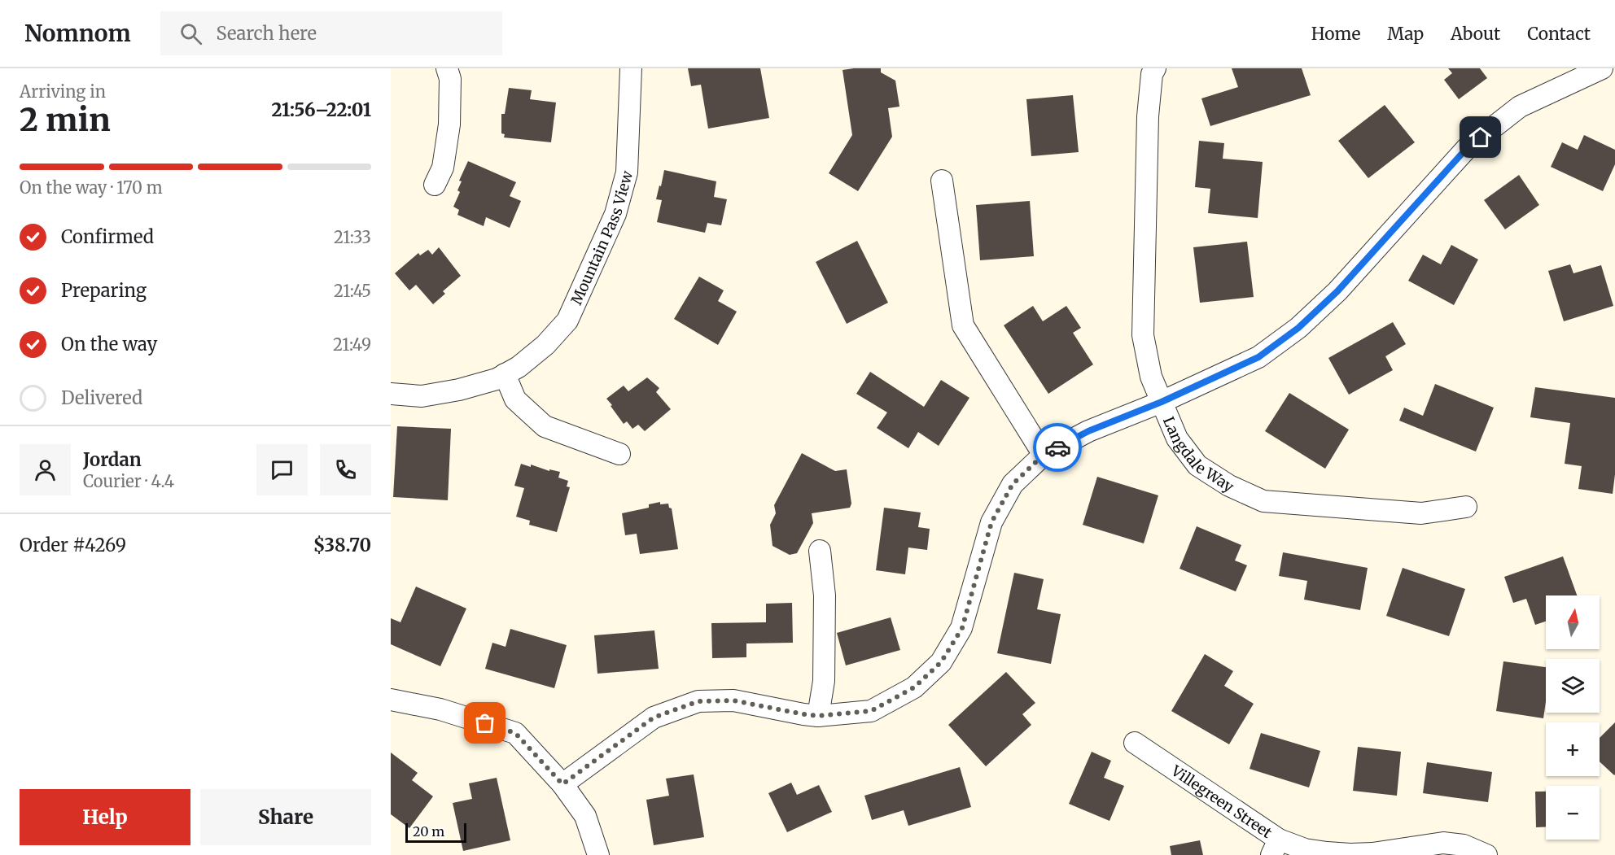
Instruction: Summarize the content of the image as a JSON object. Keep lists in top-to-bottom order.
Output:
{
  "streets": {
    "street": ["Mountain Pass View", "Langdale Way", "Villegreen Street"]
  },
  "scale_bar": "20 m",
  "north": "top",
  "page": {
    "header": "Nomnom",
    "search": "Search here",
    "nav": [
      "Home",
      "Map",
      "About",
      "Contact"
    ],
    "heading": ["2 min", "Arriving in", "21:56–22:01"],
    "panel": [
      "Jordan",
      "Courier · 4.4",
      "Order #4269",
      "$38.70"
    ],
    "bar": "On the way · 170 m",
    "list": [
      ["Confirmed", "21:33"],
      ["Preparing", "21:45"],
      ["On the way", "21:49"],
      "Delivered"
    ],
    "map_buttons": ["+", "−"],
    "buttons": ["Help", "Share"],
    "scale": "20 m"
  }
}
